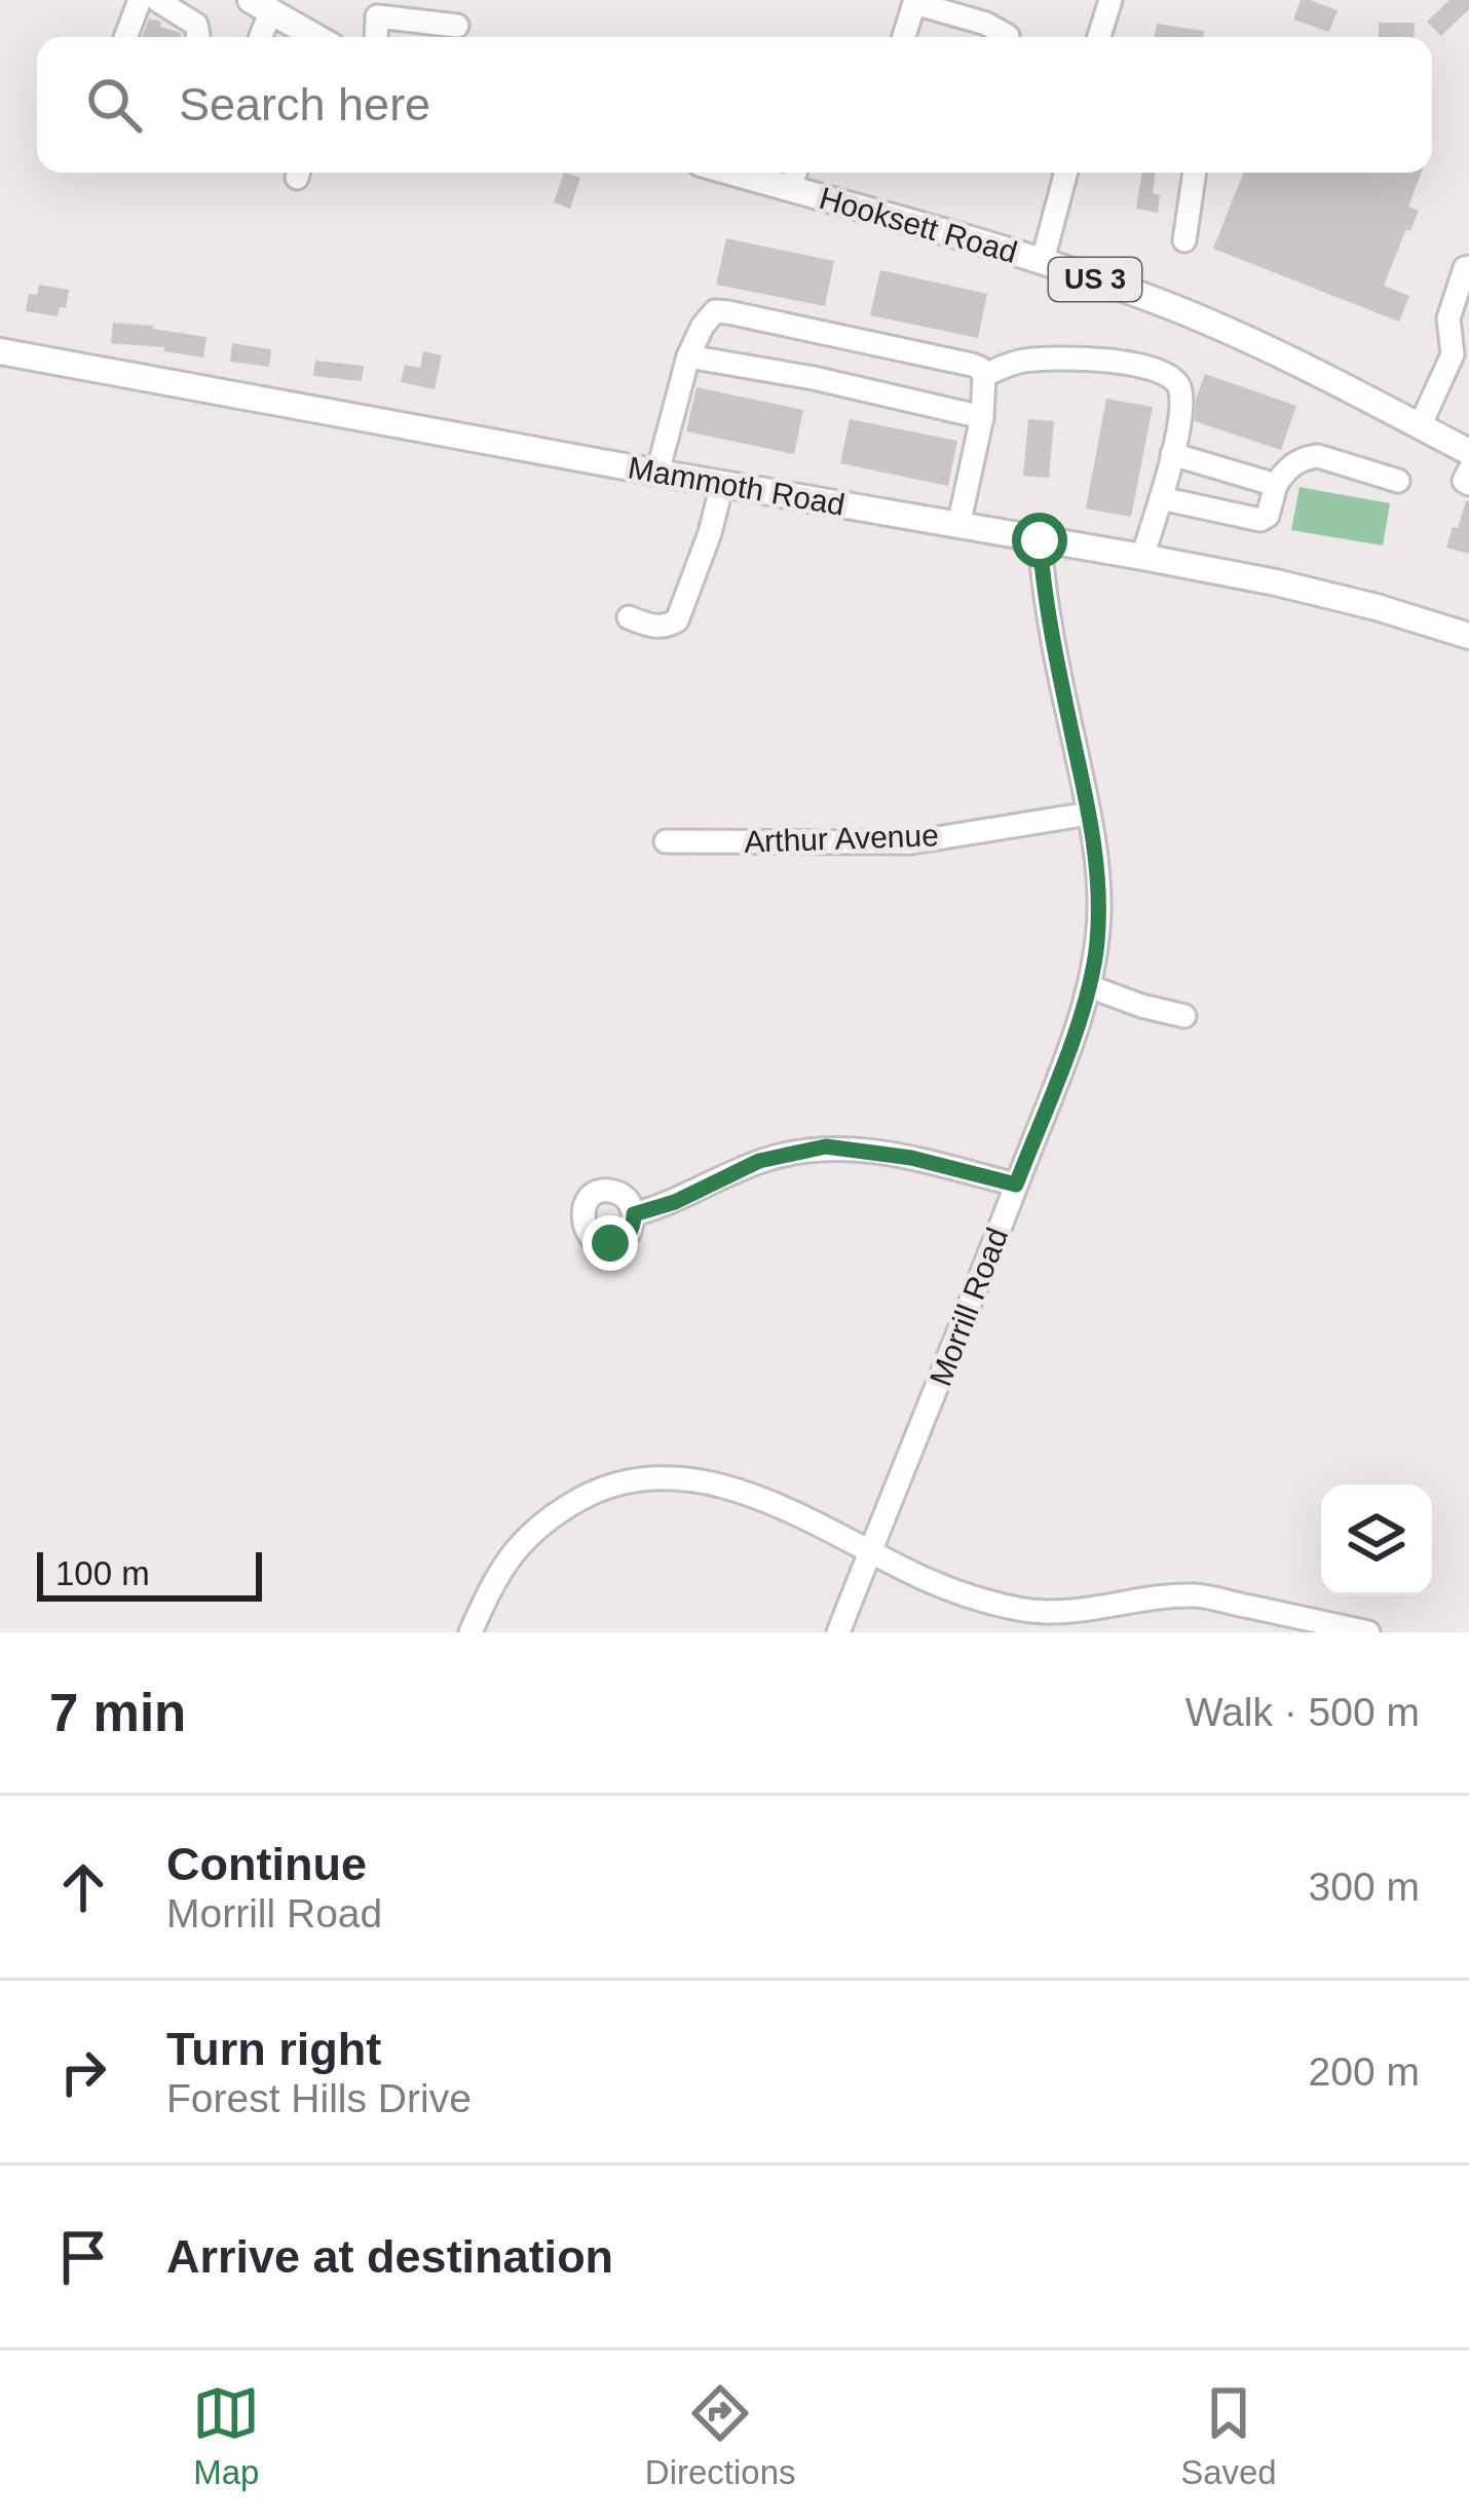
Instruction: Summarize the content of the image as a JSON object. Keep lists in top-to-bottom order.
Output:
{
  "streets": {
    "main road": ["Hooksett Road", "US 3", "Mammoth Road"],
    "street": ["Arthur Avenue", "Morrill Road"]
  },
  "crossings": [
    ["Mammoth Road", "Morrill Road"],
    ["Arthur Avenue", "Morrill Road"]
  ],
  "scale_bar": "100 m",
  "page": {
    "search": "Search here",
    "scale": "100 m",
    "heading": ["7 min", "Walk · 500 m"],
    "list": [
      ["Continue", "Morrill Road", "300 m"],
      ["Turn right", "Forest Hills Drive", "200 m"],
      "Arrive at destination"
    ],
    "nav": ["Map", "Directions", "Saved"]
  }
}
